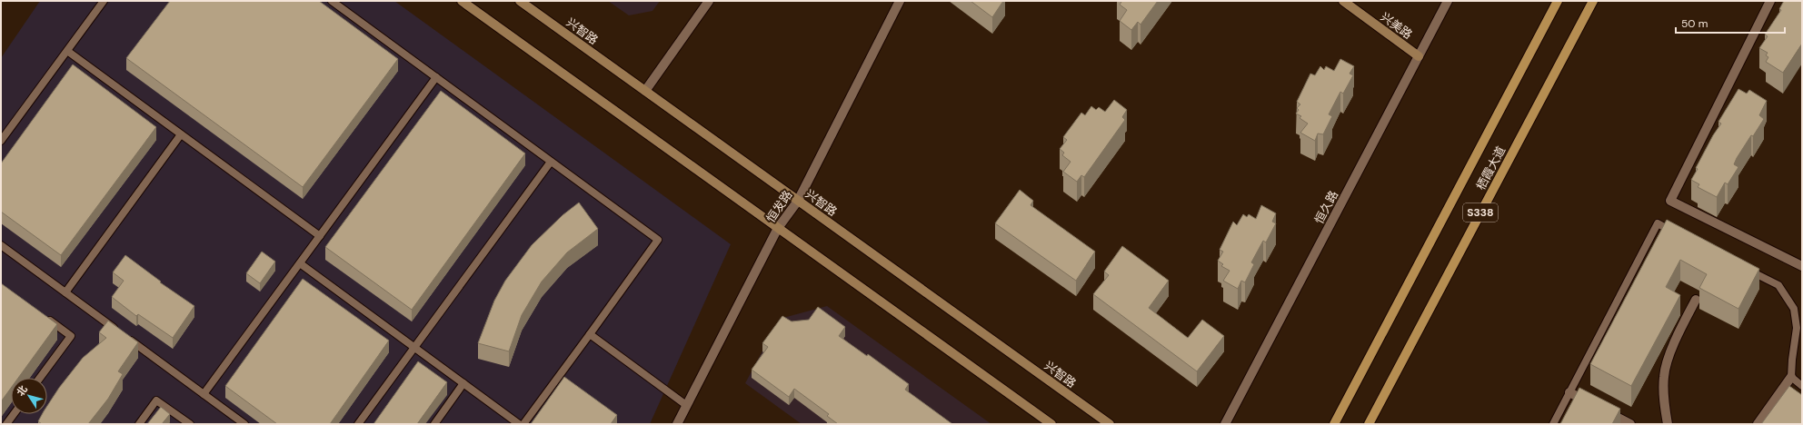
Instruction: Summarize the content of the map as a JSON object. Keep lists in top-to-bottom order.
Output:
{
  "streets": {
    "main road": [
      "兴美路",
      "兴智路",
      "栖霞大道",
      "S338"
    ],
    "street": ["恒发路", "恒久路"]
  },
  "crossings": [
    ["兴美路", "恒久路"],
    ["兴智路", "恒发路"]
  ],
  "scale_bar": "50 m",
  "north": "top left"
}
